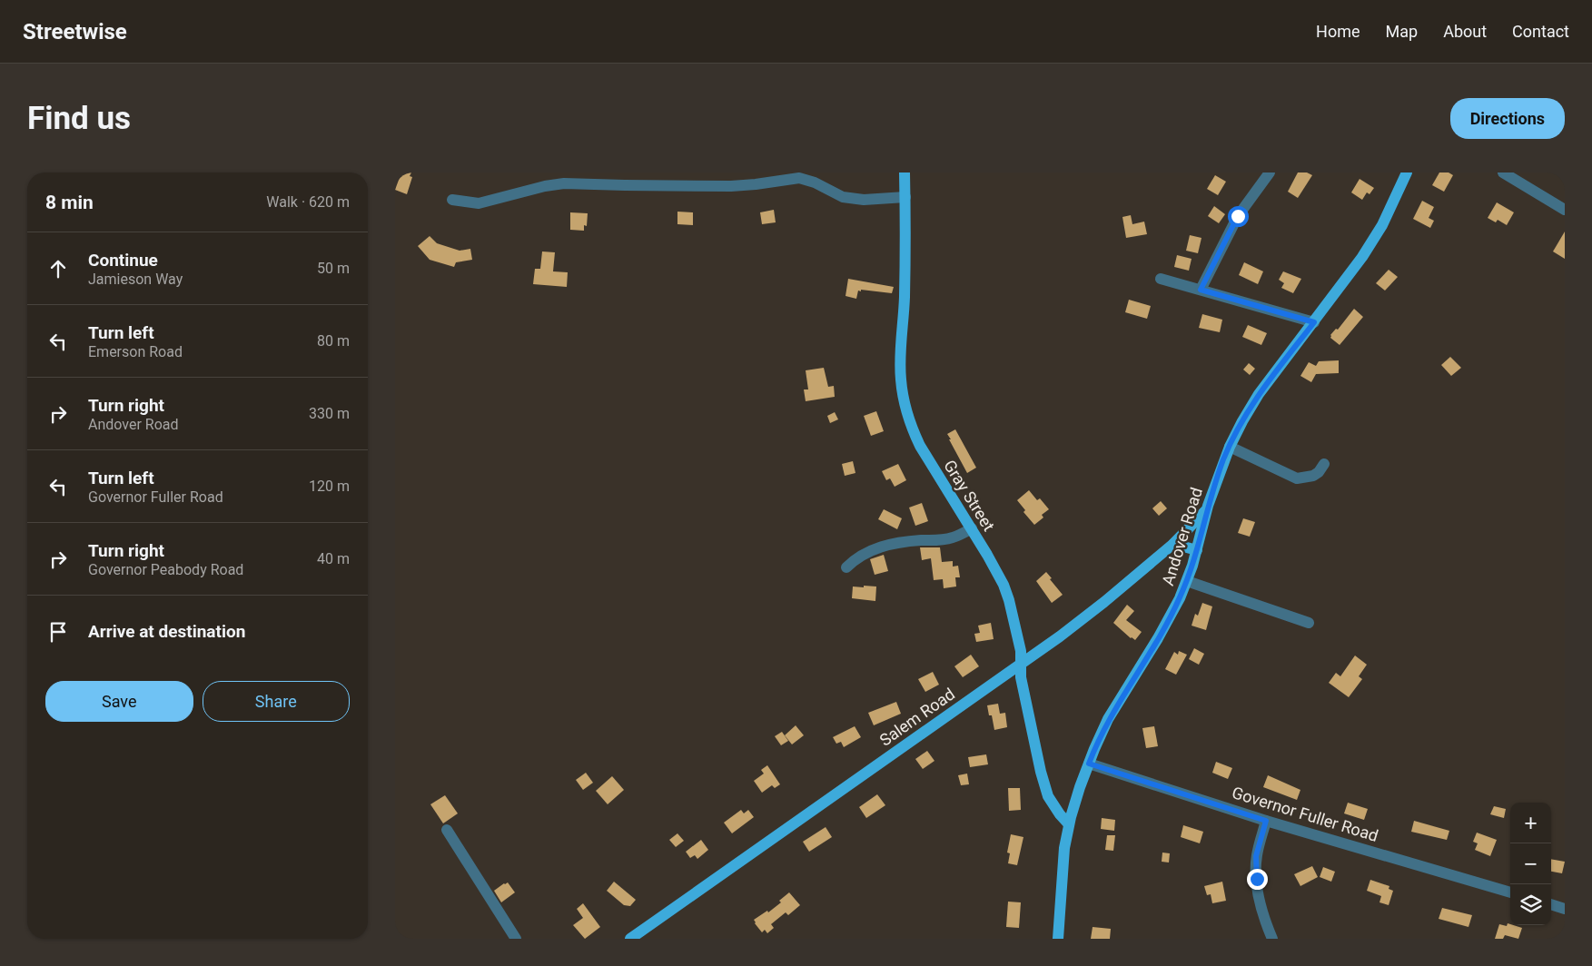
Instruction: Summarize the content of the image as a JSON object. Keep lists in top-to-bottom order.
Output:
{
  "streets": {
    "main road": ["Gray Street", "Andover Road", "Salem Road"],
    "street": ["Governor Fuller Road"]
  },
  "crossings": [
    ["Gray Street", "Andover Road"],
    ["Gray Street", "Salem Road"],
    ["Andover Road", "Salem Road"],
    ["Andover Road", "Governor Fuller Road"]
  ],
  "page": {
    "header": "Streetwise",
    "nav": [
      "Home",
      "Map",
      "About",
      "Contact"
    ],
    "buttons": [
      "Directions",
      ["Save", "Share"]
    ],
    "title": "Find us",
    "heading": ["8 min", "Walk · 620 m"],
    "list": [
      ["Continue", "Jamieson Way", "50 m"],
      ["Turn left", "Emerson Road", "80 m"],
      ["Turn right", "Andover Road", "330 m"],
      ["Turn left", "Governor Fuller Road", "120 m"],
      ["Turn right", "Governor Peabody Road", "40 m"],
      "Arrive at destination"
    ],
    "map_buttons": ["+", "−"]
  }
}
